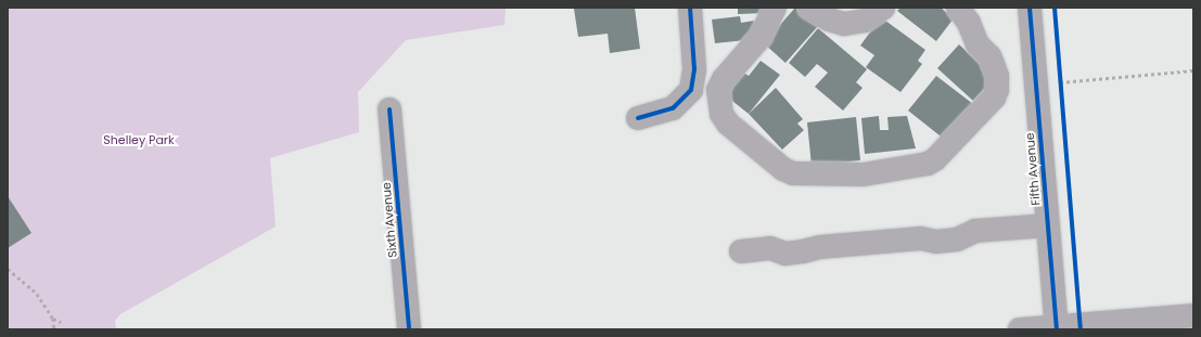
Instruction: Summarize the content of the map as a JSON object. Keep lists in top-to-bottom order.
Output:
{
  "streets": {
    "street": ["Fifth Avenue", "Sixth Avenue"]
  },
  "parks": ["Shelley Park"]
}
